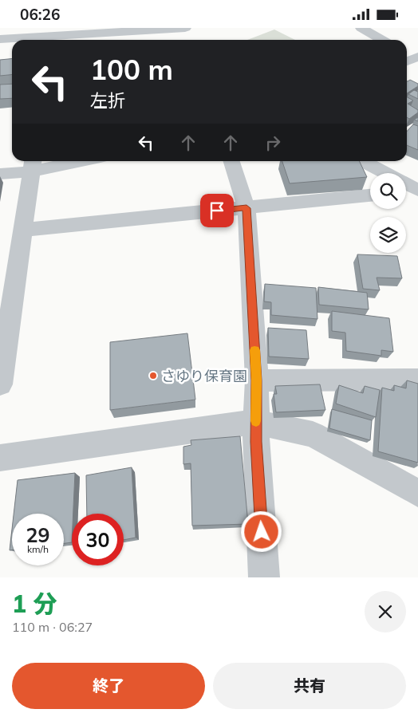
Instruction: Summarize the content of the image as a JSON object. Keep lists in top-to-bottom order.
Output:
{
  "places": ["さゆり保育園"],
  "page": {
    "status": "06:26",
    "turn": ["100 m", "左折"],
    "speed": "29 km/h",
    "limit": "30",
    "heading": ["1 分", "110 m · 06:27"],
    "buttons": ["終了", "共有"]
  }
}
